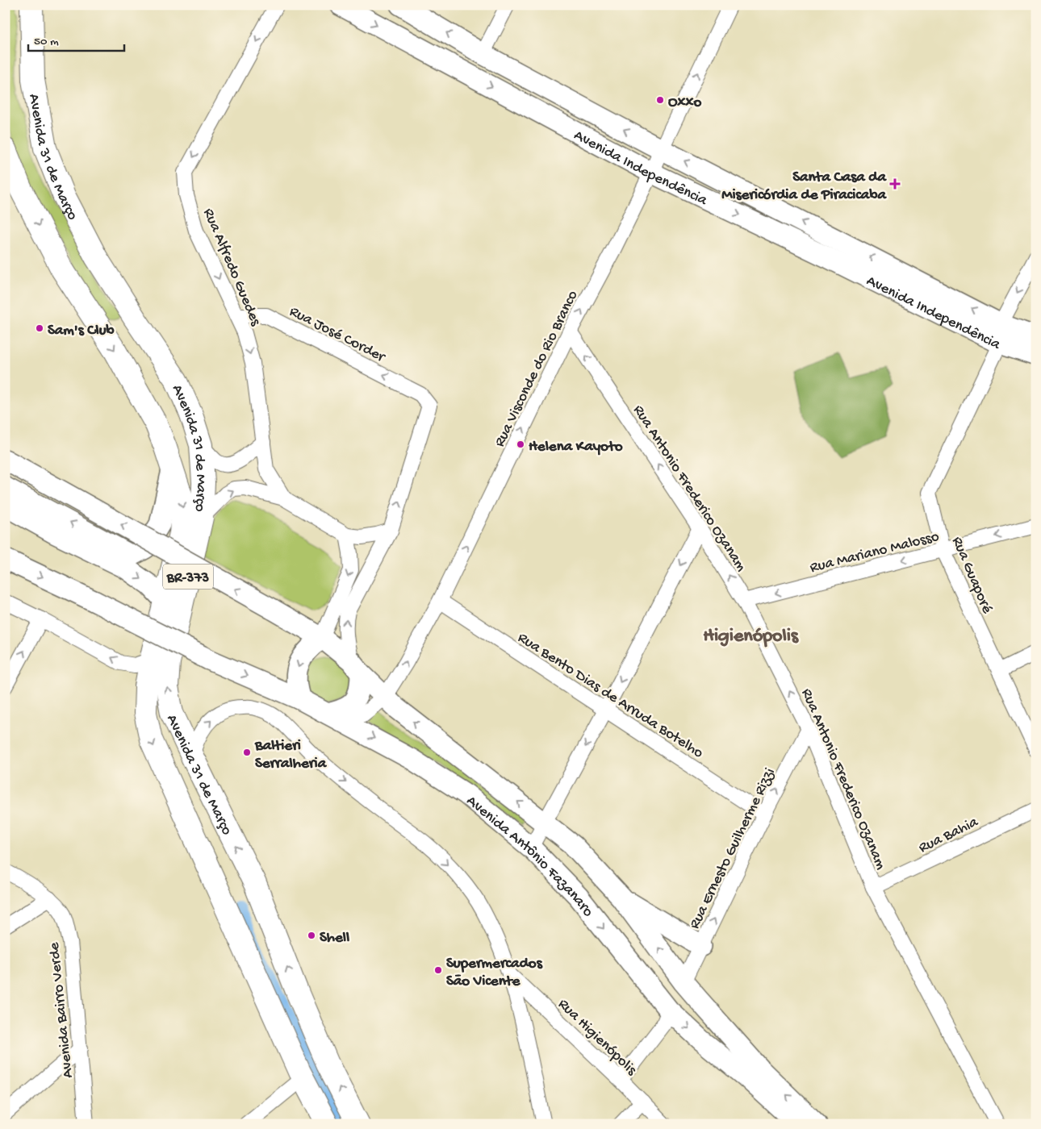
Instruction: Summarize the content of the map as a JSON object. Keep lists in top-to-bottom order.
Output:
{
  "streets": {
    "main road": [
      "Avenida 31 de Março",
      "Avenida Independência",
      "BR-373",
      "Avenida Antônio Fazanaro"
    ],
    "street": [
      "Rua Alfredo Guedes",
      "Rua José Corder",
      "Rua Visconde do Rio Branco",
      "Rua Antonio Frederico Ozanam",
      "Rua Mariano Malosso",
      "Rua Guaporé",
      "Rua Bento Dias de Arruda Botelho",
      "Rua Bahia",
      "Rua Ernesto Guilherme Rizzi",
      "Avenida Bairro Verde",
      "Rua Higienópolis"
    ]
  },
  "crossings": [
    ["Avenida Independência", "Rua Visconde do Rio Branco"],
    ["Avenida Independência", "Rua Guaporé"],
    ["Rua Alfredo Guedes", "Rua José Corder"],
    ["Rua Visconde do Rio Branco", "Rua Antonio Frederico Ozanam"],
    ["Rua Visconde do Rio Branco", "Rua Bento Dias de Arruda Botelho"],
    ["Rua Visconde do Rio Branco", "Avenida Antônio Fazanaro"],
    ["Rua Antonio Frederico Ozanam", "Rua Mariano Malosso"],
    ["Rua Antonio Frederico Ozanam", "Rua Bahia"],
    ["Rua Antonio Frederico Ozanam", "Rua Ernesto Guilherme Rizzi"],
    ["Rua Mariano Malosso", "Rua Guaporé"],
    ["Rua Bento Dias de Arruda Botelho", "Rua Ernesto Guilherme Rizzi"]
  ],
  "one_way": [
    "Rua Alfredo Guedes",
    "Rua Antonio Frederico Ozanam",
    "Rua Mariano Malosso",
    "Rua Ernesto Guilherme Rizzi"
  ],
  "districts": ["Higienópolis"],
  "places": {
    "other": [
      "Oxxo",
      "Sam's Club",
      "Helena Kayoto",
      "Baltieri Serralheria",
      "Shell",
      "Supermercados São Vicente"
    ],
    "health": ["Santa Casa da Misericórdia de Piracicaba"]
  },
  "scale_bar": "50 m"
}
